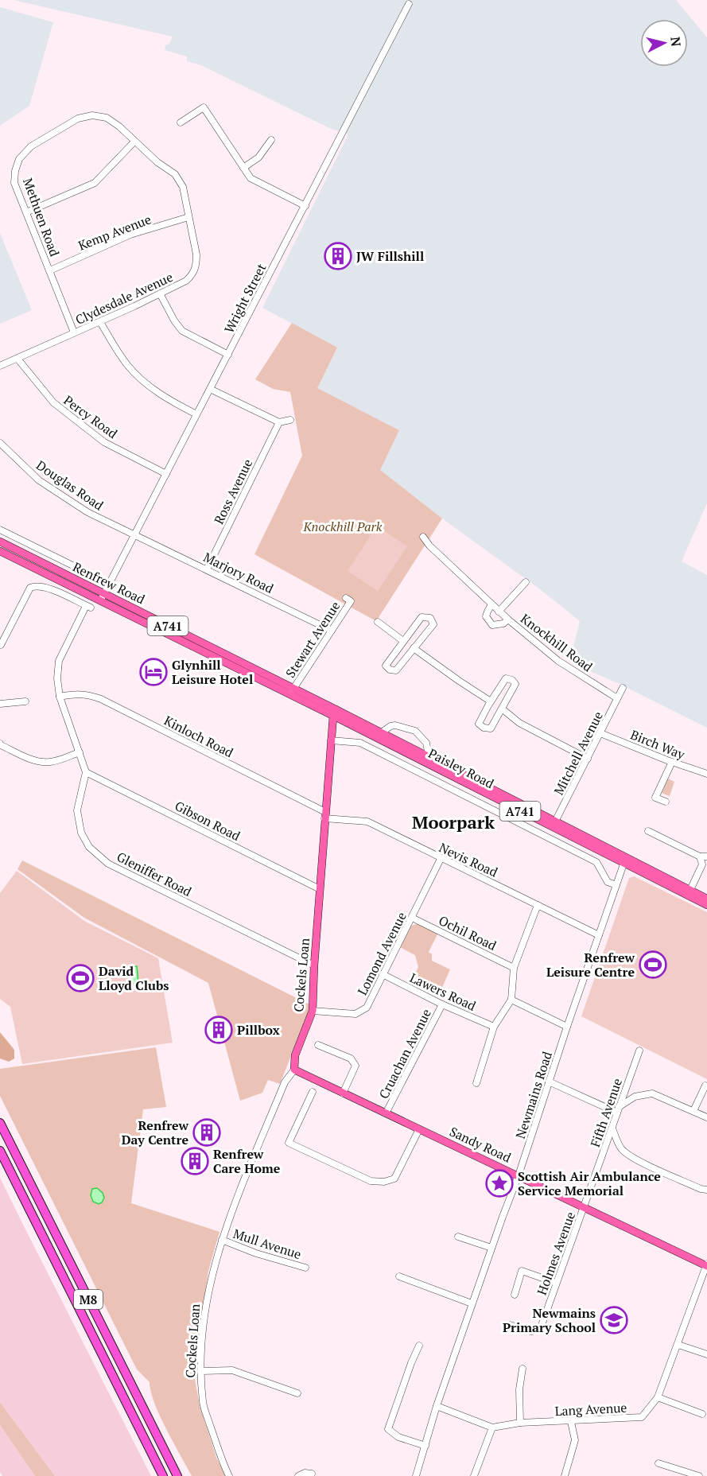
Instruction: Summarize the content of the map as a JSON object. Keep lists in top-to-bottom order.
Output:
{
  "streets": {
    "highway": ["M8"],
    "main road": [
      "Renfrew Road",
      "A741",
      "Paisley Road",
      "Cockels Loan",
      "Sandy Road"
    ],
    "street": [
      "Methuen Road",
      "Kemp Avenue",
      "Clydesdale Avenue",
      "Wright Street",
      "Percy Road",
      "Douglas Road",
      "Ross Avenue",
      "Marjory Road",
      "Stewart Avenue",
      "Knockhill Road",
      "Kinloch Road",
      "Birch Way",
      "Mitchell Avenue",
      "Gibson Road",
      "Nevis Road",
      "Gleniffer Road",
      "Ochil Road",
      "Lomond Avenue",
      "Lawers Road",
      "Cruachan Avenue",
      "Newmains Road",
      "Fifth Avenue",
      "Mull Avenue",
      "Holmes Avenue",
      "Lang Avenue"
    ]
  },
  "crossings": [
    ["Methuen Road", "Kemp Avenue"],
    ["Methuen Road", "Clydesdale Avenue"],
    ["Kemp Avenue", "Clydesdale Avenue"],
    ["Clydesdale Avenue", "Percy Road"],
    ["Wright Street", "Percy Road"],
    ["Wright Street", "Douglas Road"],
    ["Wright Street", "Marjory Road"],
    ["Wright Street", "Renfrew Road"],
    ["Douglas Road", "Marjory Road"],
    ["Ross Avenue", "Marjory Road"],
    ["Marjory Road", "Stewart Avenue"],
    ["Renfrew Road", "Stewart Avenue"],
    ["Renfrew Road", "Paisley Road"],
    ["Renfrew Road", "Cockels Loan"],
    ["Knockhill Road", "Mitchell Avenue"],
    ["Kinloch Road", "Nevis Road"],
    ["Kinloch Road", "Cockels Loan"],
    ["Birch Way", "Mitchell Avenue"],
    ["Mitchell Avenue", "Paisley Road"],
    ["Paisley Road", "Cockels Loan"],
    ["Paisley Road", "Newmains Road"],
    ["Gibson Road", "Gleniffer Road"],
    ["Gibson Road", "Cockels Loan"],
    ["Nevis Road", "Lomond Avenue"],
    ["Nevis Road", "Cockels Loan"],
    ["Nevis Road", "Newmains Road"],
    ["Gleniffer Road", "Cockels Loan"],
    ["Ochil Road", "Lomond Avenue"],
    ["Lomond Avenue", "Cockels Loan"],
    ["Lomond Avenue", "Lawers Road"],
    ["Cockels Loan", "Sandy Road"],
    ["Cockels Loan", "Mull Avenue"],
    ["Lawers Road", "Cruachan Avenue"],
    ["Cruachan Avenue", "Sandy Road"],
    ["Newmains Road", "Sandy Road"],
    ["Fifth Avenue", "Sandy Road"],
    ["Fifth Avenue", "Holmes Avenue"],
    ["Sandy Road", "Holmes Avenue"],
    ["Sandy Road", "Lang Avenue"]
  ],
  "districts": ["Moorpark"],
  "parks": ["Knockhill Park"],
  "places": {
    "building": [
      "JW Fillshill",
      "Pillbox",
      "Renfrew Day Centre",
      "Renfrew Care Home"
    ],
    "hotel": ["Glynhill Leisure Hotel"],
    "sports": ["Renfrew Leisure Centre", "David Lloyd Clubs"],
    "place": ["Scottish Air Ambulance Service Memorial"],
    "school or university": ["Newmains Primary School"]
  },
  "north": "right"
}
